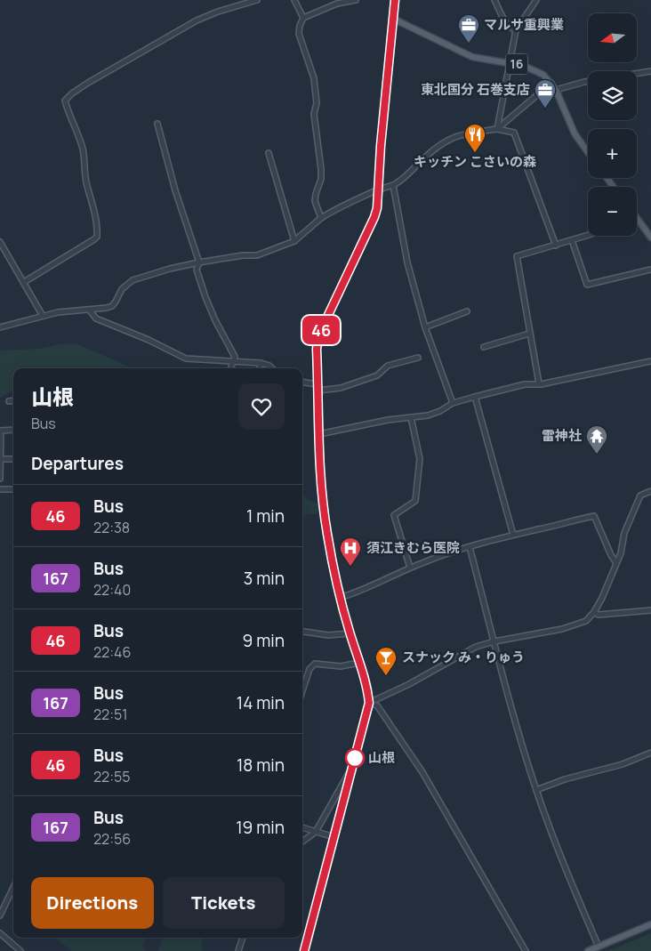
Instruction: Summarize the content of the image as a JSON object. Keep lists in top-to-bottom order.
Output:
{
  "streets": {
    "main road": ["16"]
  },
  "places": {
    "office": ["マルサ重興業", "東北国分 石巻支店"],
    "restaurant": ["キッチン こさいの森"],
    "temple": ["雷神社"],
    "hospital": ["須江きむら医院"],
    "bar": ["スナック み・りゅう"],
    "other": ["山根"]
  },
  "lines": ["bus line 46"],
  "north": "left",
  "page": {
    "on_map": "46",
    "map_buttons": ["+", "−"],
    "heading": [
      ["山根", "Bus"],
      "Departures"
    ],
    "list": [
      {
        "mark": "46",
        "name": "Bus",
        "note": "22:38",
        "value": "1 min"
      },
      {
        "mark": "167",
        "name": "Bus",
        "note": "22:40",
        "value": "3 min"
      },
      {
        "mark": "46",
        "name": "Bus",
        "note": "22:46",
        "value": "9 min"
      },
      {
        "mark": "167",
        "name": "Bus",
        "note": "22:51",
        "value": "14 min"
      },
      {
        "mark": "46",
        "name": "Bus",
        "note": "22:55",
        "value": "18 min"
      },
      {
        "mark": "167",
        "name": "Bus",
        "note": "22:56",
        "value": "19 min"
      }
    ],
    "buttons": ["Directions", "Tickets"]
  }
}
